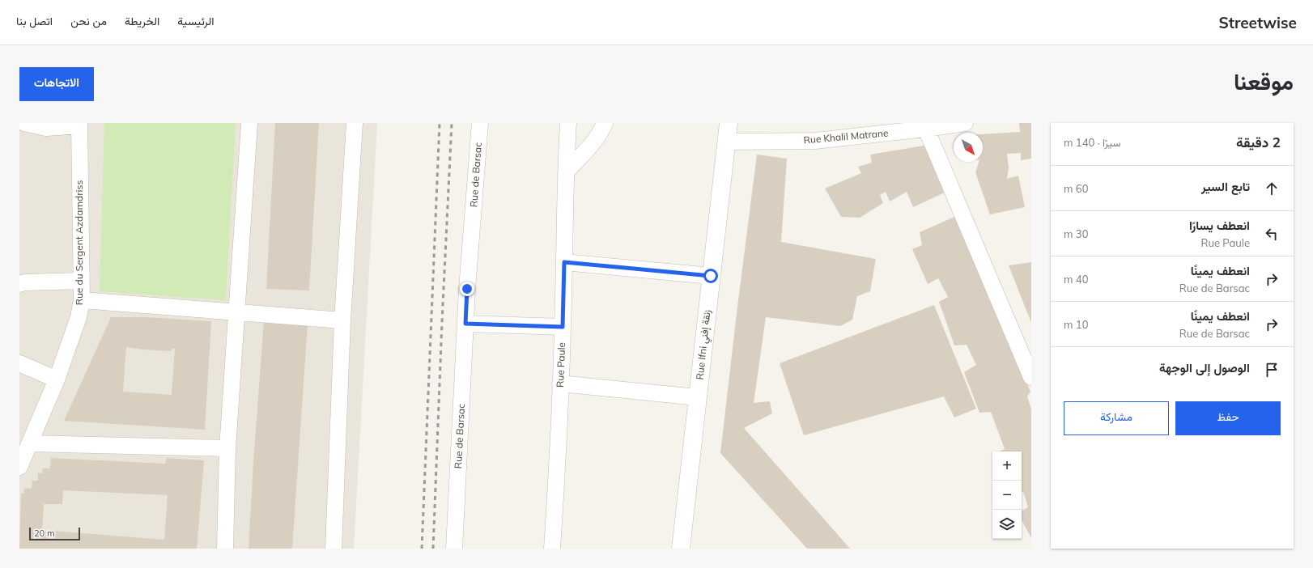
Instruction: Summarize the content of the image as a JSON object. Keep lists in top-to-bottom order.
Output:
{
  "streets": {
    "street": [
      "Rue Khalil Matrane",
      "Rue de Barsac",
      "Rue du Sergent Azdamdriss",
      "Rue Ifni زنقة إفني",
      "Rue Paule"
    ]
  },
  "crossings": [
    ["Rue Khalil Matrane", "Rue Ifni زنقة إفني"]
  ],
  "scale_bar": "20 m",
  "north": "bottom right",
  "page": {
    "header": "Streetwise",
    "nav": [
      "الرئيسية",
      "الخريطة",
      "من نحن",
      "اتصل بنا"
    ],
    "title": "موقعنا",
    "buttons": [
      "الاتجاهات",
      ["حفظ", "مشاركة"]
    ],
    "heading": ["2 دقيقة", "سيرًا · 140 m"],
    "list": [
      ["تابع السير", "60 m"],
      ["انعطف يسارًا", "Rue Paule", "30 m"],
      ["انعطف يمينًا", "Rue de Barsac", "40 m"],
      ["انعطف يمينًا", "Rue de Barsac", "10 m"],
      "الوصول إلى الوجهة"
    ],
    "map_buttons": ["+", "−"],
    "scale": "20 m"
  }
}
